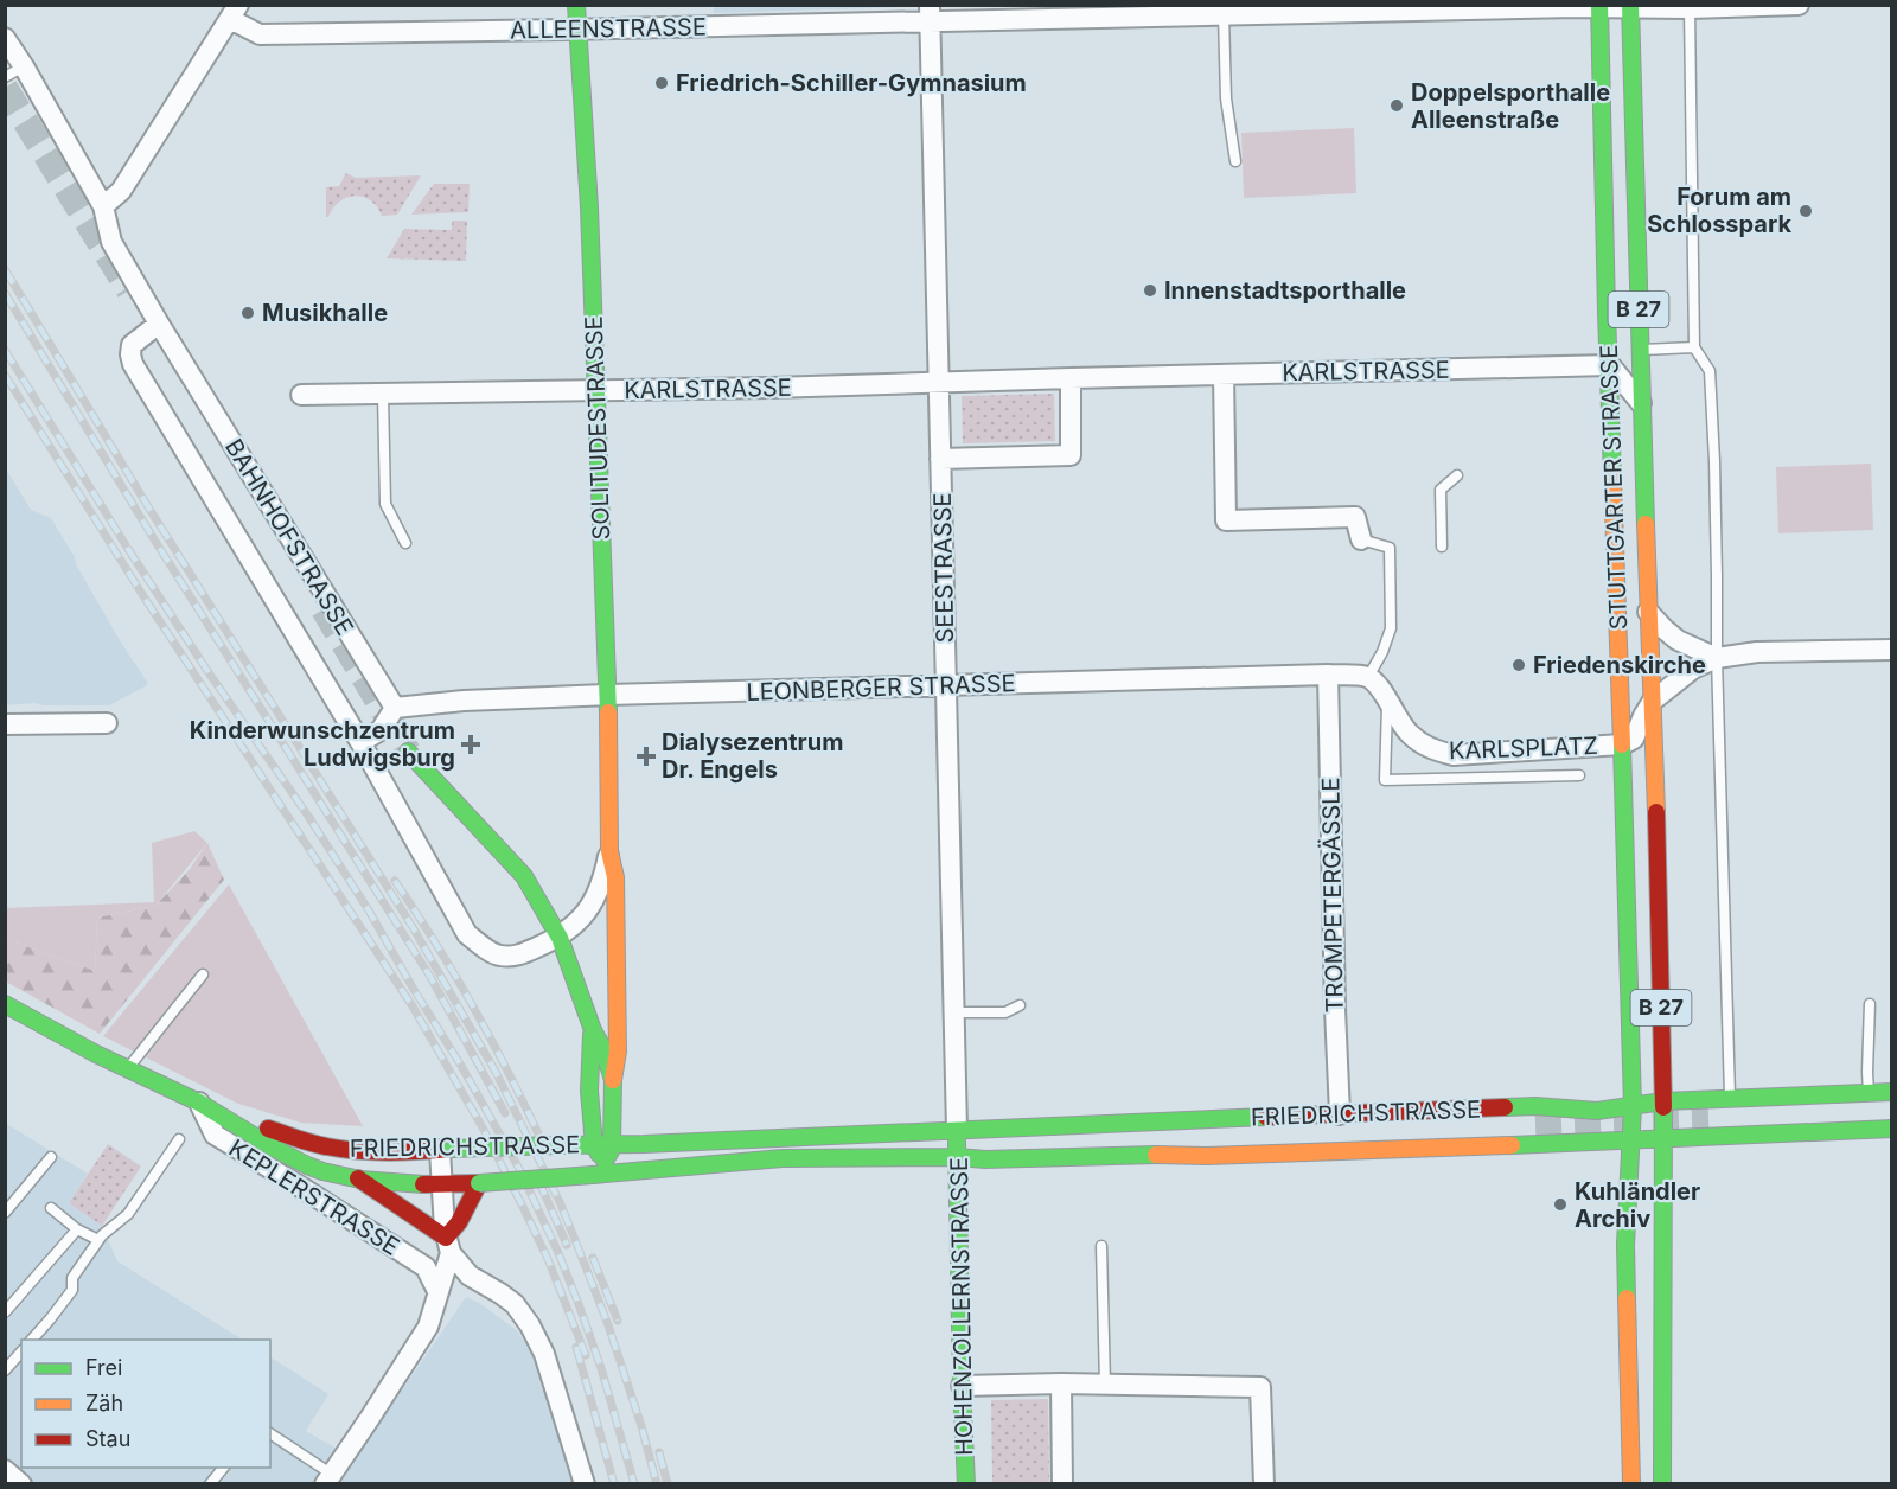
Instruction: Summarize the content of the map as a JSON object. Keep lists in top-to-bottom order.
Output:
{
  "streets": {
    "main road": [
      "B 27",
      "SOLITUDESTRASSE",
      "STUTTGARTER STRASSE",
      "FRIEDRICHSTRASSE",
      "HOHENZOLLERNSTRASSE"
    ],
    "street": [
      "ALLEENSTRASSE",
      "KARLSTRASSE",
      "BAHNHOFSTRASSE",
      "SEESTRASSE",
      "LEONBERGER STRASSE",
      "KARLSPLATZ",
      "TROMPETERGÄSSLE",
      "KEPLERSTRASSE"
    ]
  },
  "crossings": [
    ["ALLEENSTRASSE", "SOLITUDESTRASSE"],
    ["ALLEENSTRASSE", "STUTTGARTER STRASSE"],
    ["ALLEENSTRASSE", "SEESTRASSE"],
    ["KARLSTRASSE", "SOLITUDESTRASSE"],
    ["KARLSTRASSE", "STUTTGARTER STRASSE"],
    ["KARLSTRASSE", "SEESTRASSE"],
    ["SOLITUDESTRASSE", "BAHNHOFSTRASSE"],
    ["SOLITUDESTRASSE", "LEONBERGER STRASSE"],
    ["STUTTGARTER STRASSE", "KARLSPLATZ"],
    ["STUTTGARTER STRASSE", "FRIEDRICHSTRASSE"],
    ["BAHNHOFSTRASSE", "LEONBERGER STRASSE"],
    ["SEESTRASSE", "LEONBERGER STRASSE"],
    ["SEESTRASSE", "FRIEDRICHSTRASSE"],
    ["SEESTRASSE", "HOHENZOLLERNSTRASSE"],
    ["LEONBERGER STRASSE", "KARLSPLATZ"],
    ["LEONBERGER STRASSE", "TROMPETERGÄSSLE"],
    ["TROMPETERGÄSSLE", "FRIEDRICHSTRASSE"],
    ["FRIEDRICHSTRASSE", "KEPLERSTRASSE"],
    ["FRIEDRICHSTRASSE", "HOHENZOLLERNSTRASSE"]
  ],
  "places": {
    "other": [
      "Friedrich-Schiller-Gymnasium",
      "Doppelsporthalle Alleenstraße",
      "Forum am Schlosspark",
      "Innenstadtsporthalle",
      "Musikhalle",
      "Friedenskirche",
      "Kuhländler Archiv"
    ],
    "health": ["Kinderwunschzentrum Ludwigsburg", "Dialysezentrum Dr. Engels"]
  },
  "legend": ["Frei", "Zäh", "Stau"]
}
